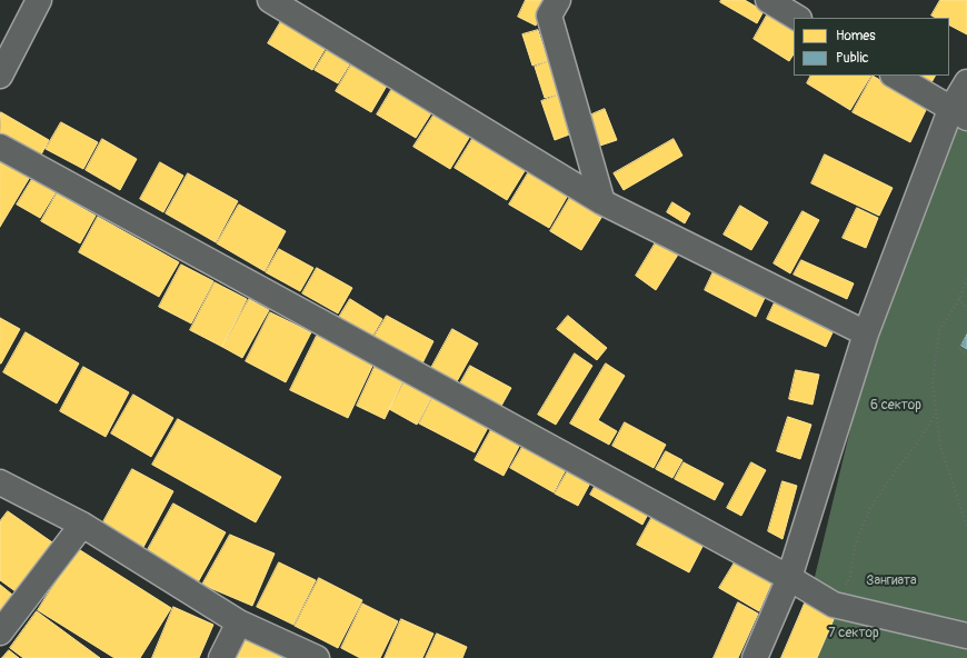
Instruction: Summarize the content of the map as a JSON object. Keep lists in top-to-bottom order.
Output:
{
  "parks": ["6 сектор", "Зангиата", "7 сектор"],
  "legend": ["Homes", "Public"]
}
